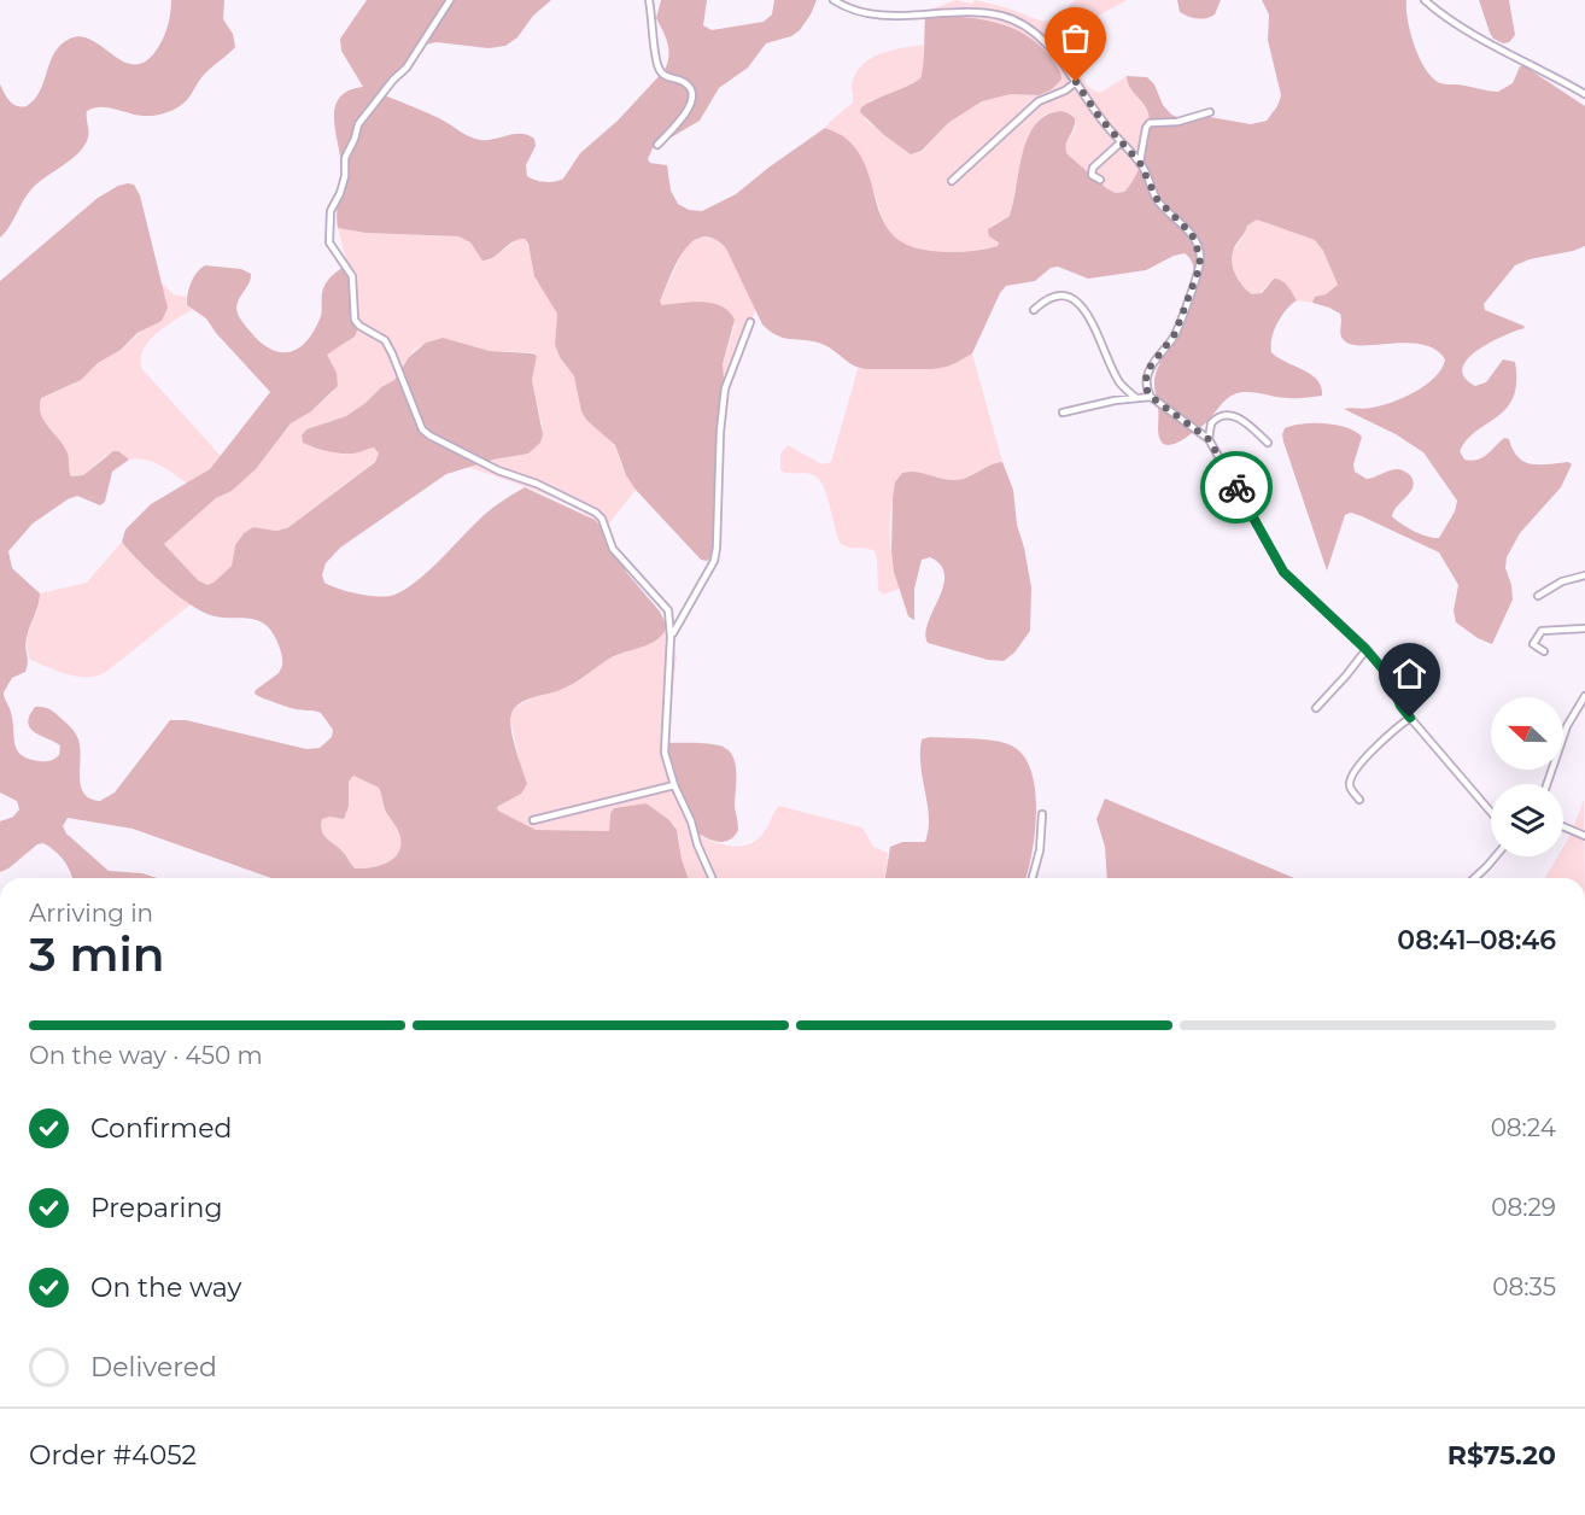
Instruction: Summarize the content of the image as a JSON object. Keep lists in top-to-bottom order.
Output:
{
  "north": "left",
  "page": {
    "heading": ["3 min", "Arriving in", "08:41–08:46"],
    "panel": ["Order #4052", "R$75.20"],
    "bar": "On the way · 450 m",
    "list": [
      ["Confirmed", "08:24"],
      ["Preparing", "08:29"],
      ["On the way", "08:35"],
      "Delivered"
    ]
  }
}
